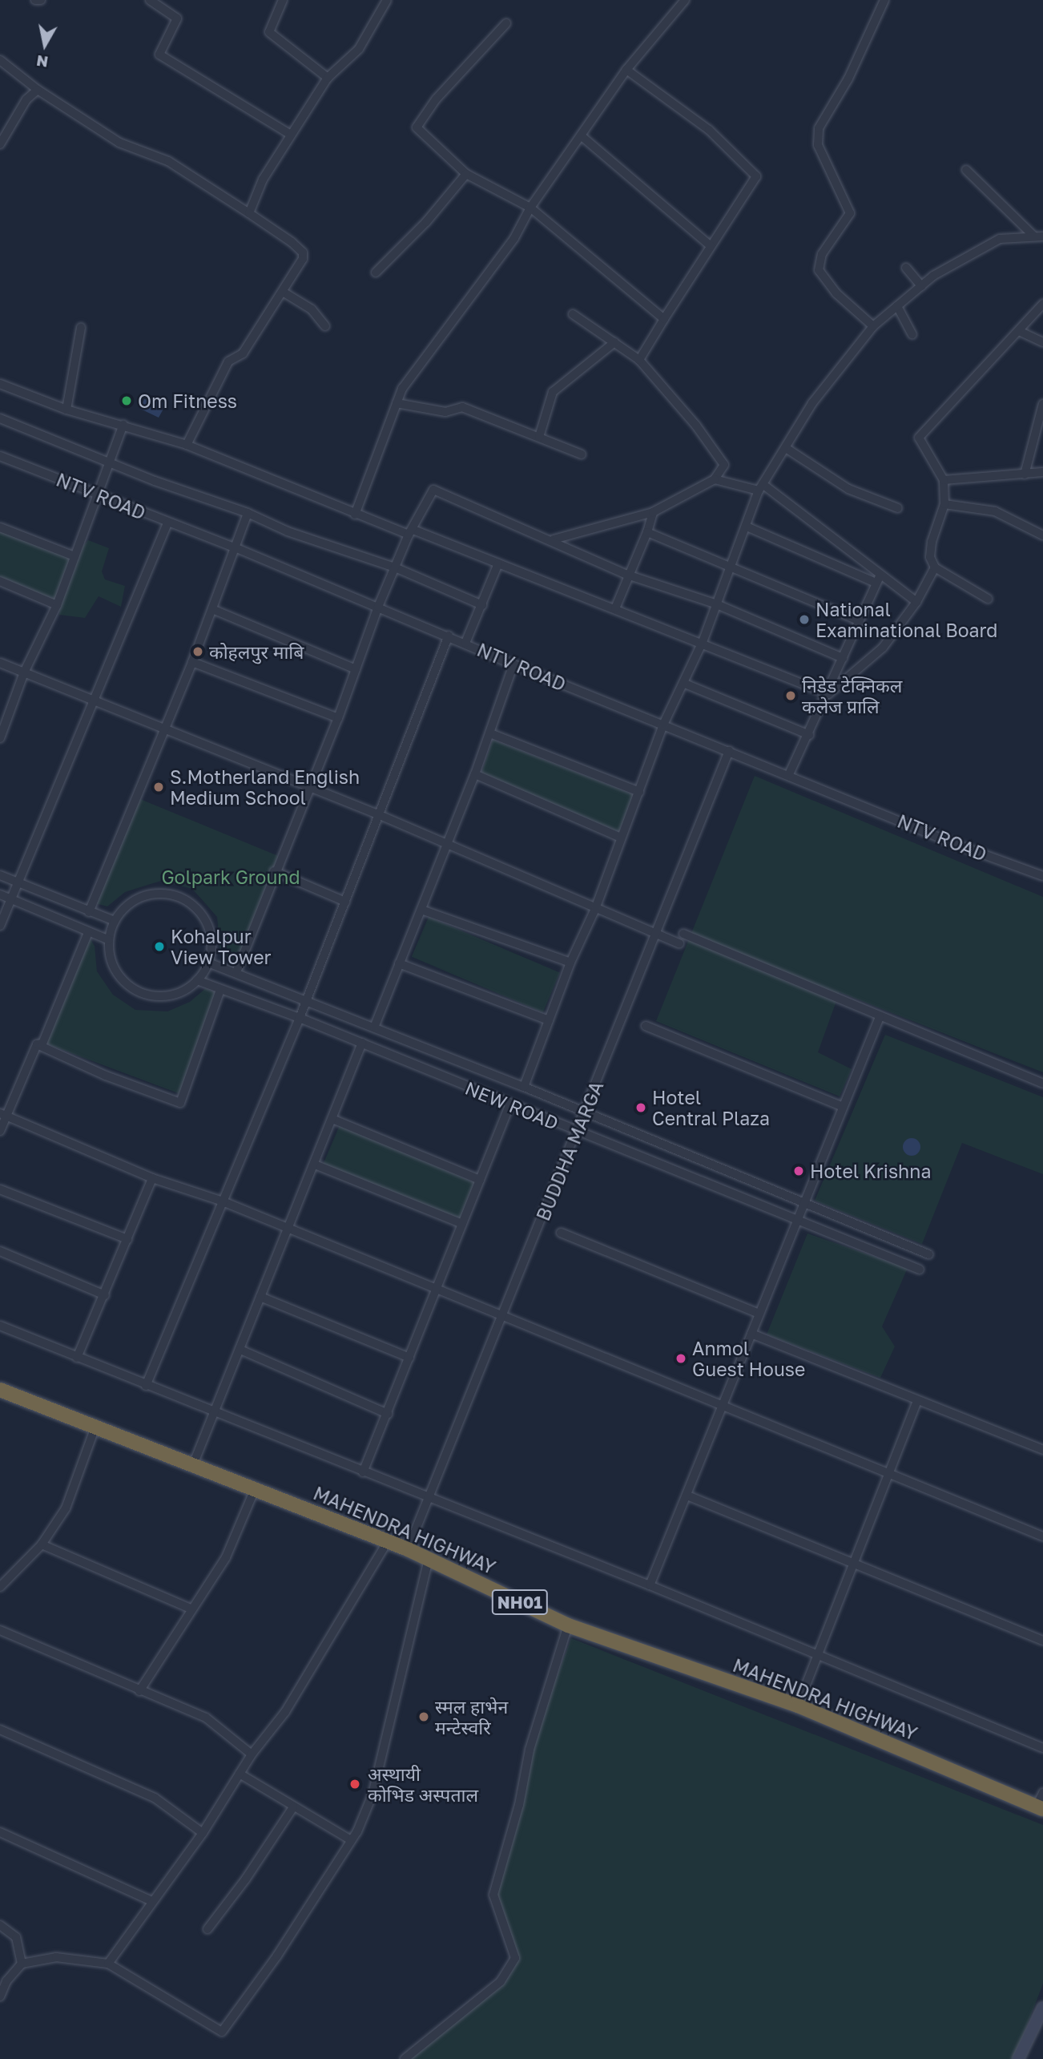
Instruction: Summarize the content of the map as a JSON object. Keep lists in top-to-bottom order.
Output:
{
  "streets": {
    "highway": ["MAHENDRA HIGHWAY", "NH01"],
    "street": ["NTV ROAD", "NEW ROAD", "BUDDHA MARGA"]
  },
  "crossings": [
    ["NTV ROAD", "BUDDHA MARGA"],
    ["NEW ROAD", "BUDDHA MARGA"],
    ["BUDDHA MARGA", "MAHENDRA HIGHWAY"]
  ],
  "parks": ["Golpark Ground"],
  "places": [
    "Om Fitness",
    "National Examinational Board",
    "कोहलपुर माबि",
    "निडेड टेक्निकल कलेज प्रालि",
    "S.Motherland English Medium School",
    "Kohalpur View Tower",
    "Hotel Central Plaza",
    "Hotel Krishna",
    "Anmol Guest House",
    "स्मल हाभेन मन्टेस्वरि",
    "अस्थायी कोभिड अस्पताल"
  ],
  "north": "bottom"
}
